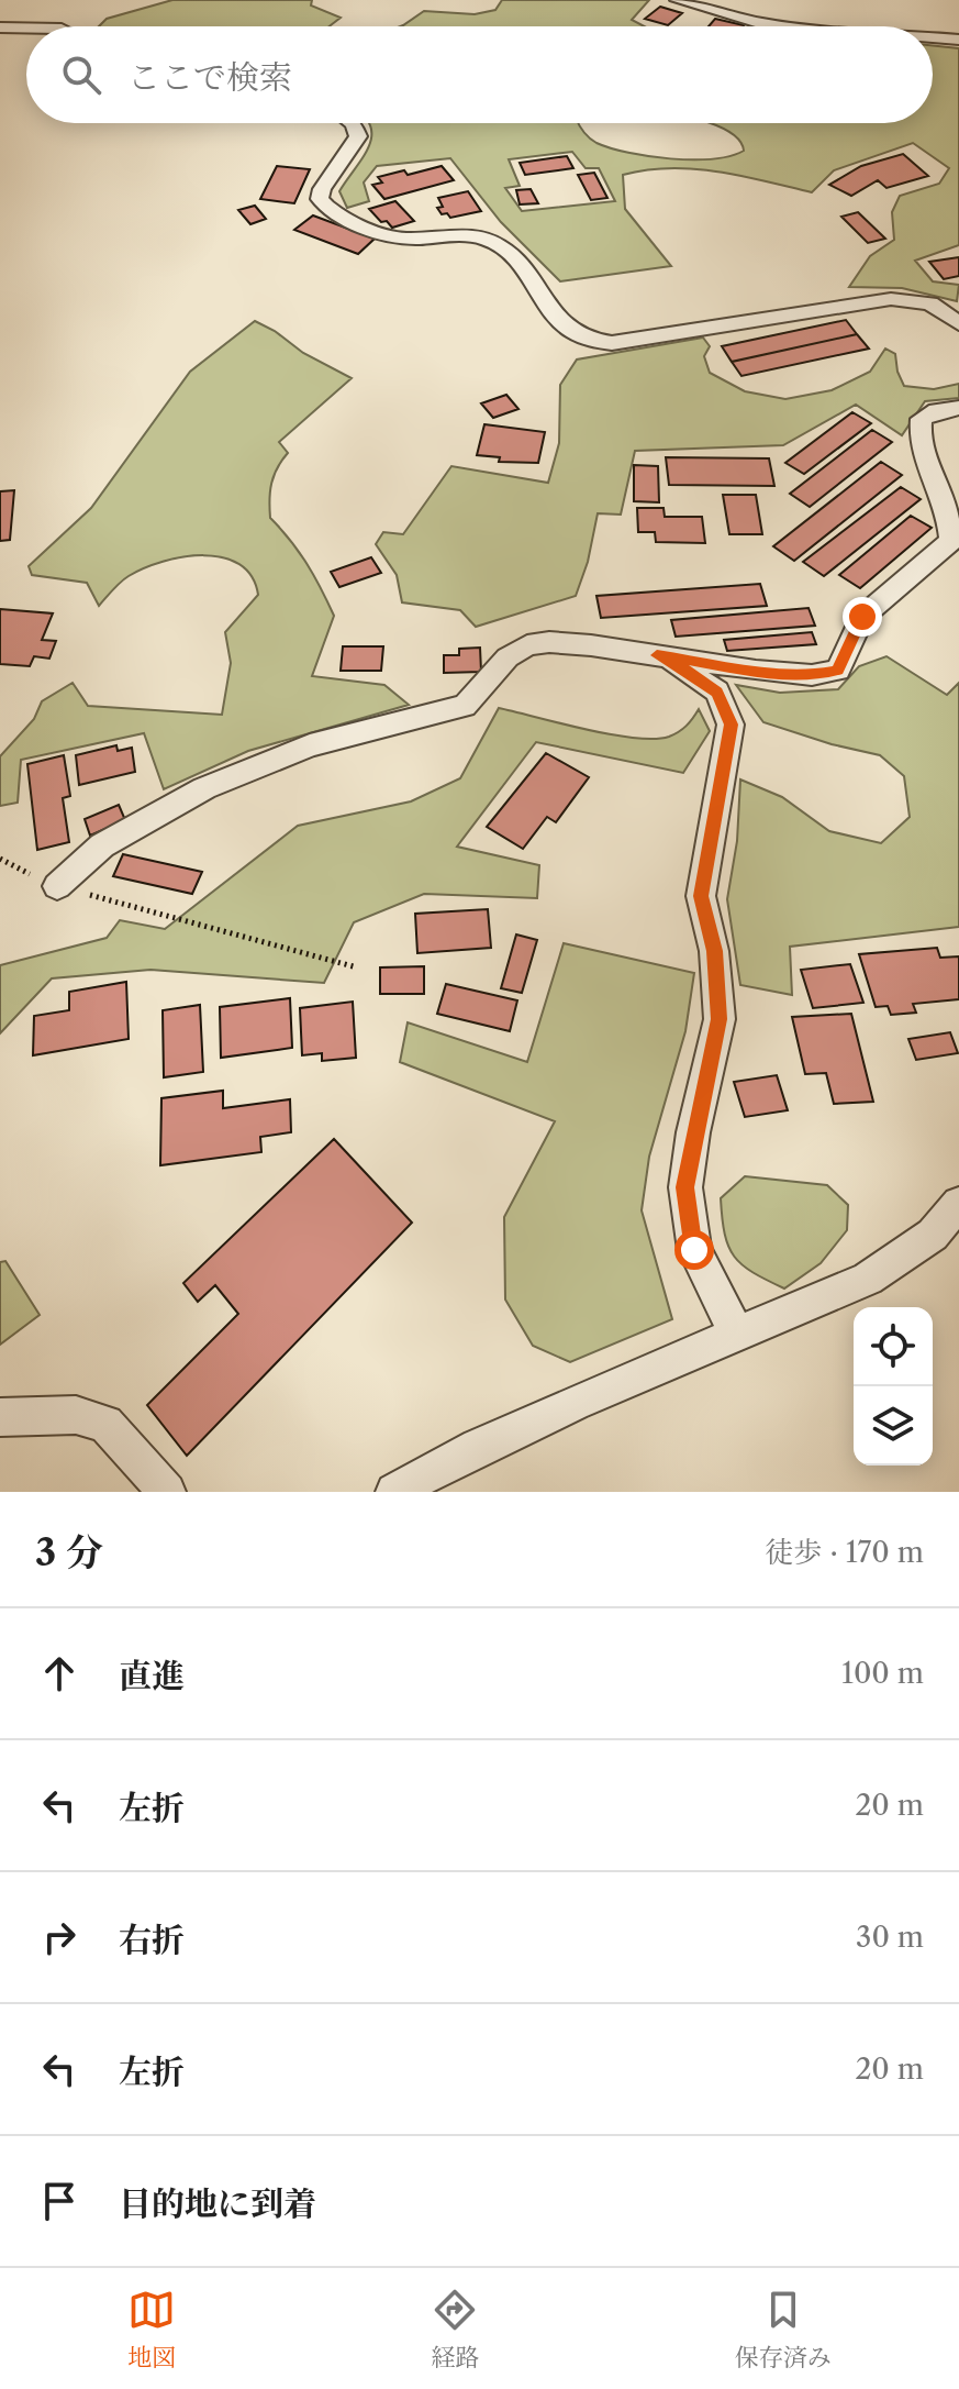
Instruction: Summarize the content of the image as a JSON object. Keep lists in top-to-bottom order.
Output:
{
  "page": {
    "search": "ここで検索",
    "heading": ["3 分", "徒歩 · 170 m"],
    "list": [
      ["直進", "100 m"],
      ["左折", "20 m"],
      ["右折", "30 m"],
      ["左折", "20 m"],
      "目的地に到着"
    ],
    "nav": ["地図", "経路", "保存済み"]
  }
}
